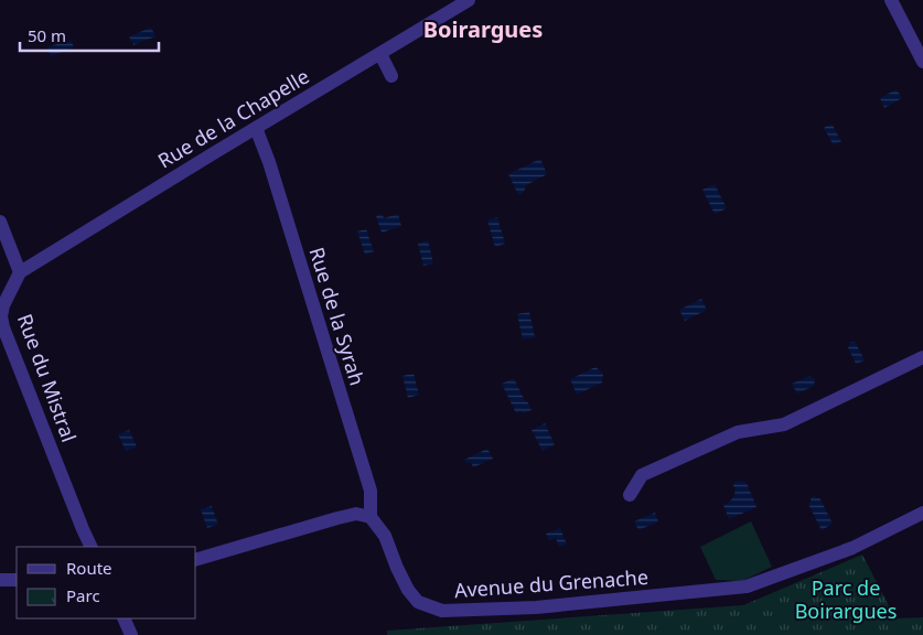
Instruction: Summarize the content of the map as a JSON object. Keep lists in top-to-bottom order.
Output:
{
  "streets": {
    "street": [
      "Rue de la Chapelle",
      "Rue de la Syrah",
      "Rue du Mistral",
      "Avenue du Grenache"
    ]
  },
  "crossings": [
    ["Rue de la Chapelle", "Rue de la Syrah"],
    ["Rue de la Chapelle", "Rue du Mistral"],
    ["Rue de la Syrah", "Avenue du Grenache"]
  ],
  "districts": ["Boirargues"],
  "parks": ["Parc de Boirargues"],
  "legend": ["Route", "Parc"],
  "scale_bar": "50 m"
}
